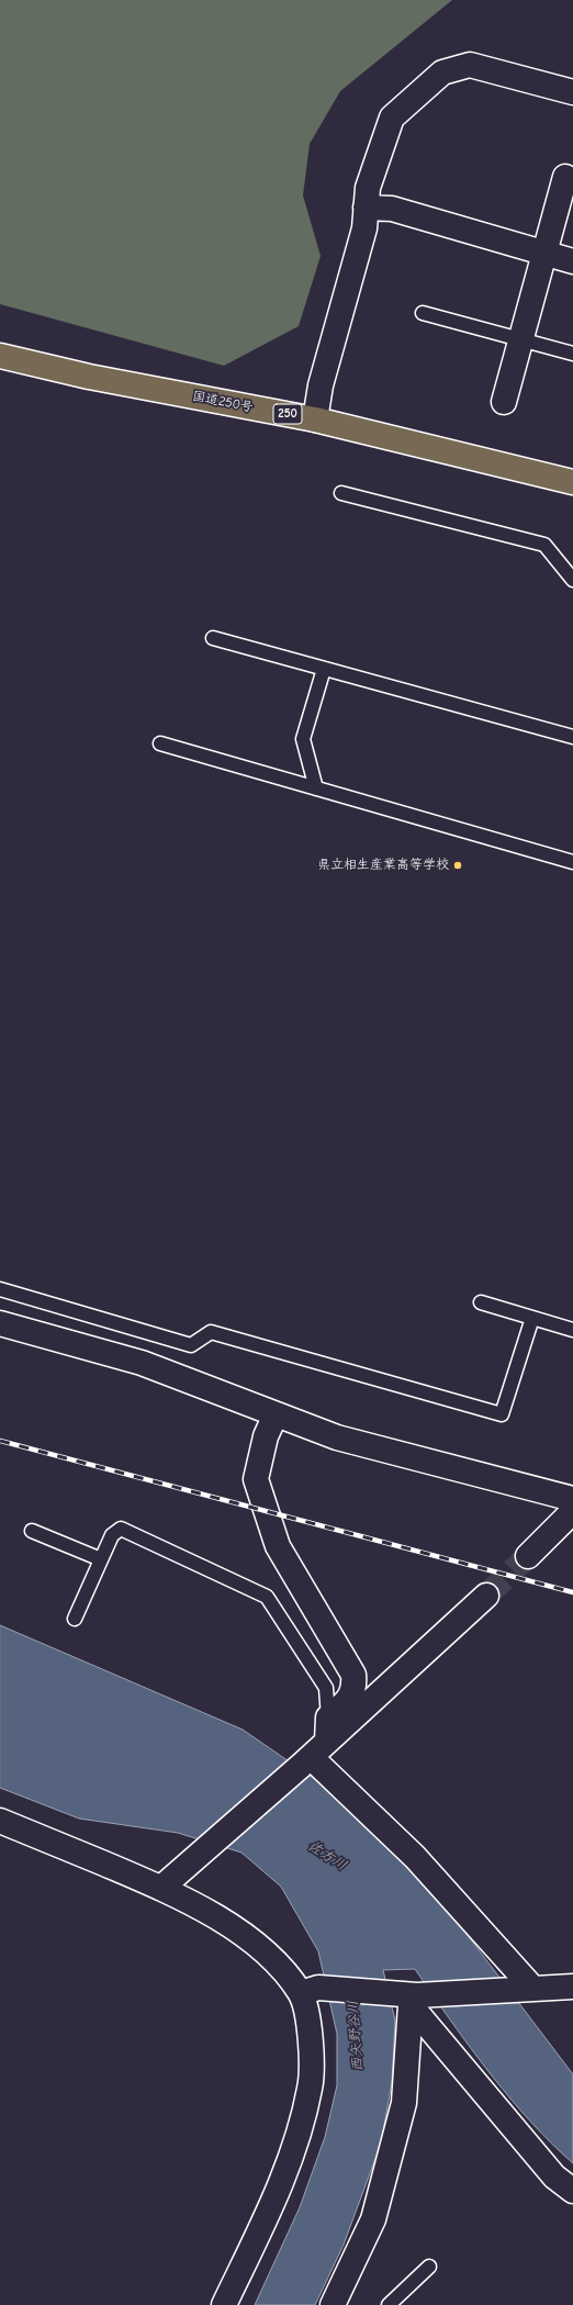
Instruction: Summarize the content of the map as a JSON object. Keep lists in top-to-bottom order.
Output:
{
  "streets": {
    "highway": ["国道250号", "250"]
  },
  "water": ["佐方川", "西矢野谷川"],
  "places": ["県立相生産業高等学校"]
}
